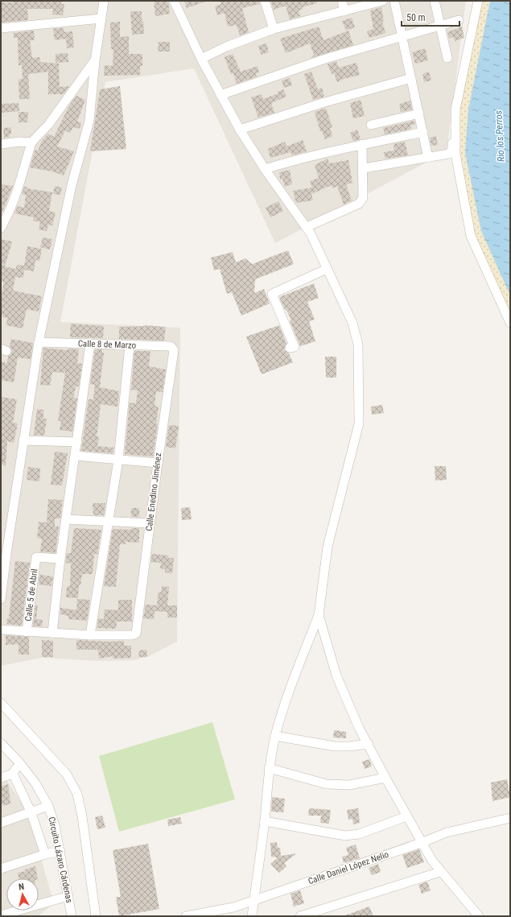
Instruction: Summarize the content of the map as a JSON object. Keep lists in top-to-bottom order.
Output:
{
  "streets": {
    "street": [
      "Calle 8 de Marzo",
      "Calle Enedino Jiménez",
      "Calle 5 de Abril",
      "Circuito Lázaro Cárdenas",
      "Calle Daniel López Nelio"
    ]
  },
  "crossings": [
    ["Calle 8 de Marzo", "Calle Enedino Jiménez"]
  ],
  "water": ["Rio los Perros"],
  "scale_bar": "50 m",
  "north": "top"
}
